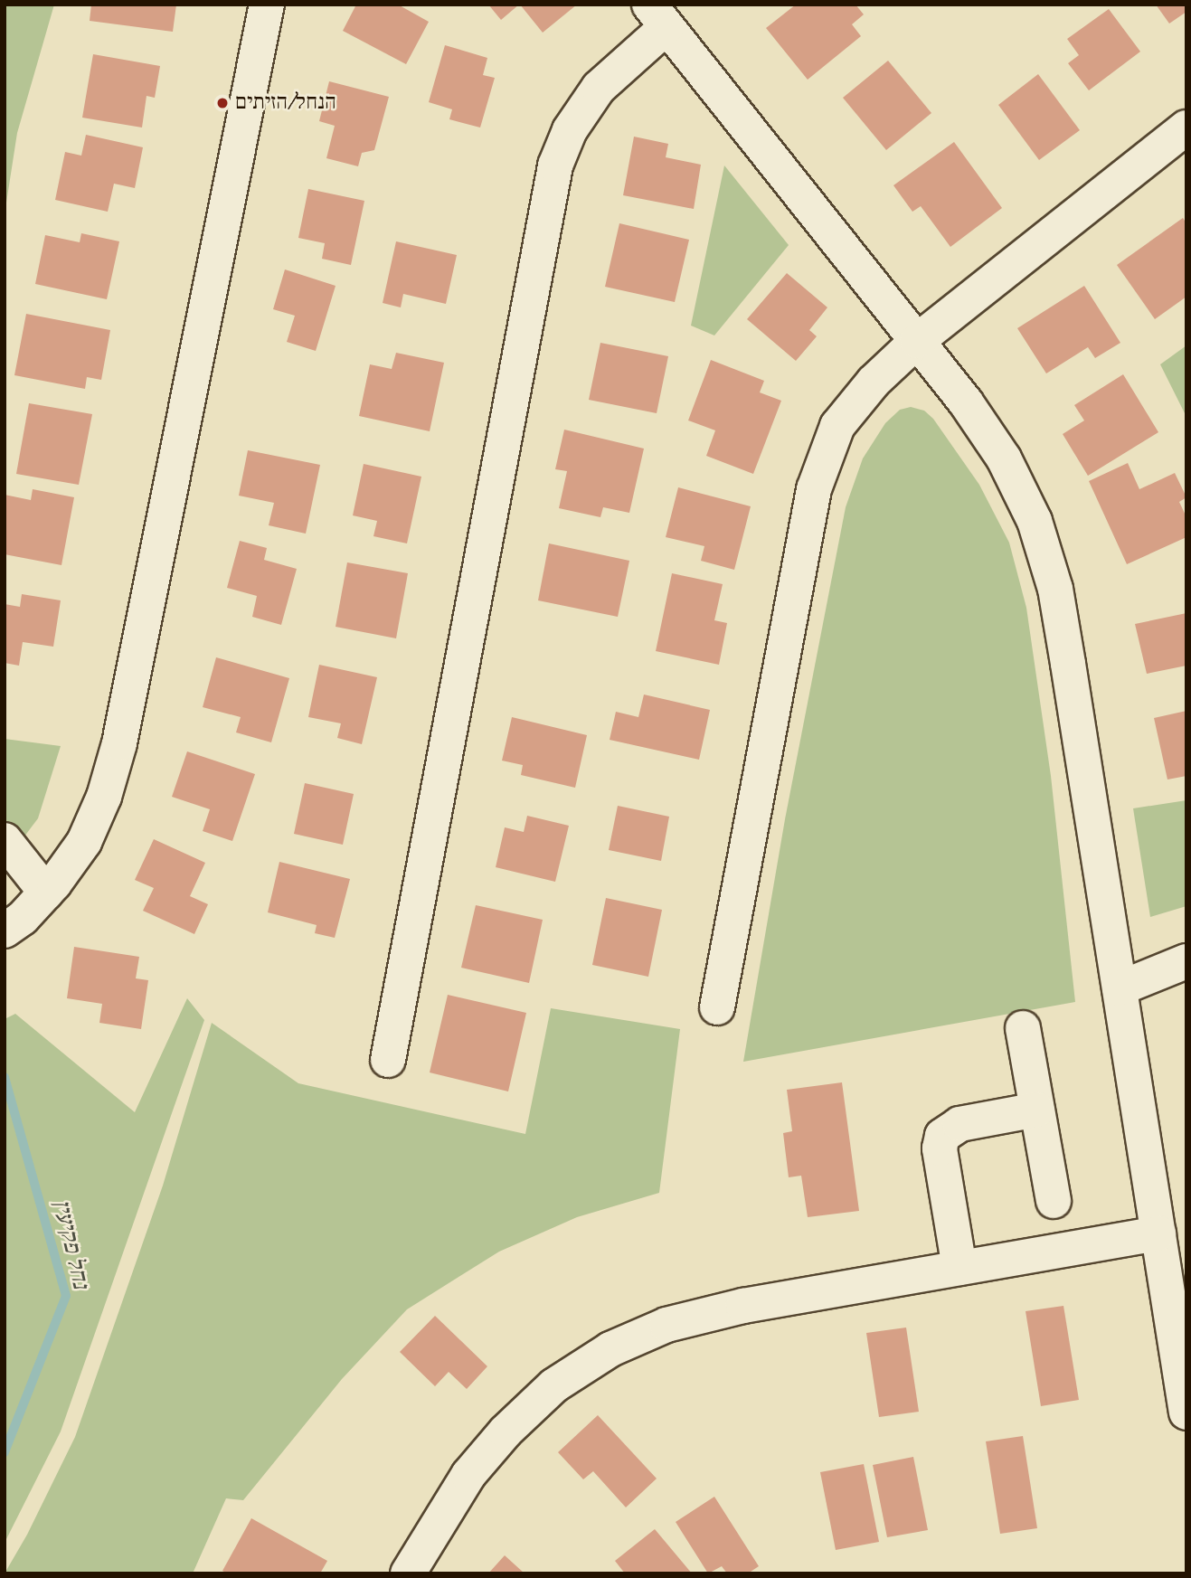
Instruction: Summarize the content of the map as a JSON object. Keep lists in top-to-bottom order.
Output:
{
  "water": ["נחל פקיעין"],
  "places": ["הנחל/הזיתים"]
}
